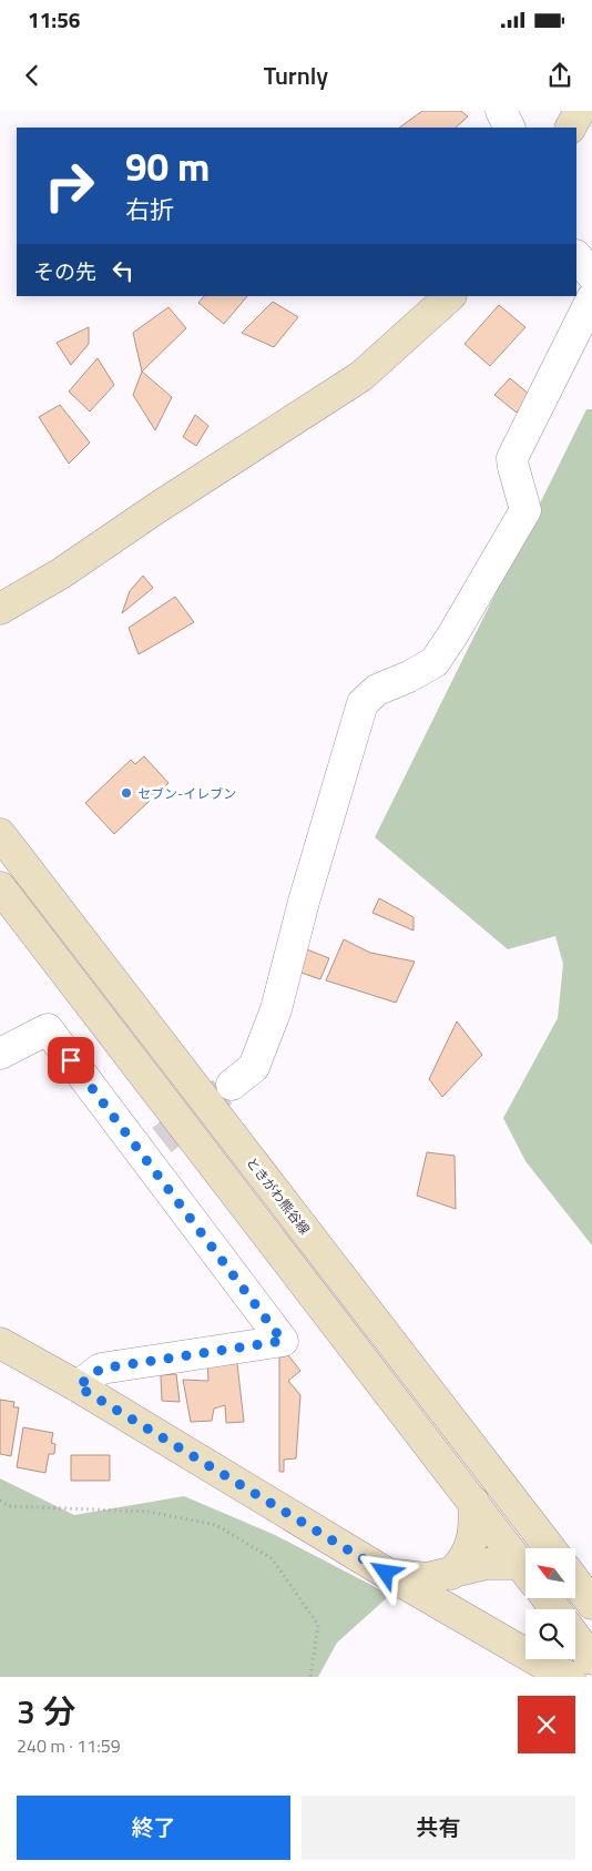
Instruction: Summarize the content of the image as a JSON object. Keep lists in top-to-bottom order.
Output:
{
  "streets": {
    "main road": ["ときがわ熊谷線"]
  },
  "places": ["セブン-イレブン"],
  "north": "top left",
  "page": {
    "status": "11:56",
    "header": "Turnly",
    "turn": ["90 m", "右折"],
    "then": "その先",
    "heading": ["3 分", "240 m · 11:59"],
    "buttons": ["終了", "共有"]
  }
}
